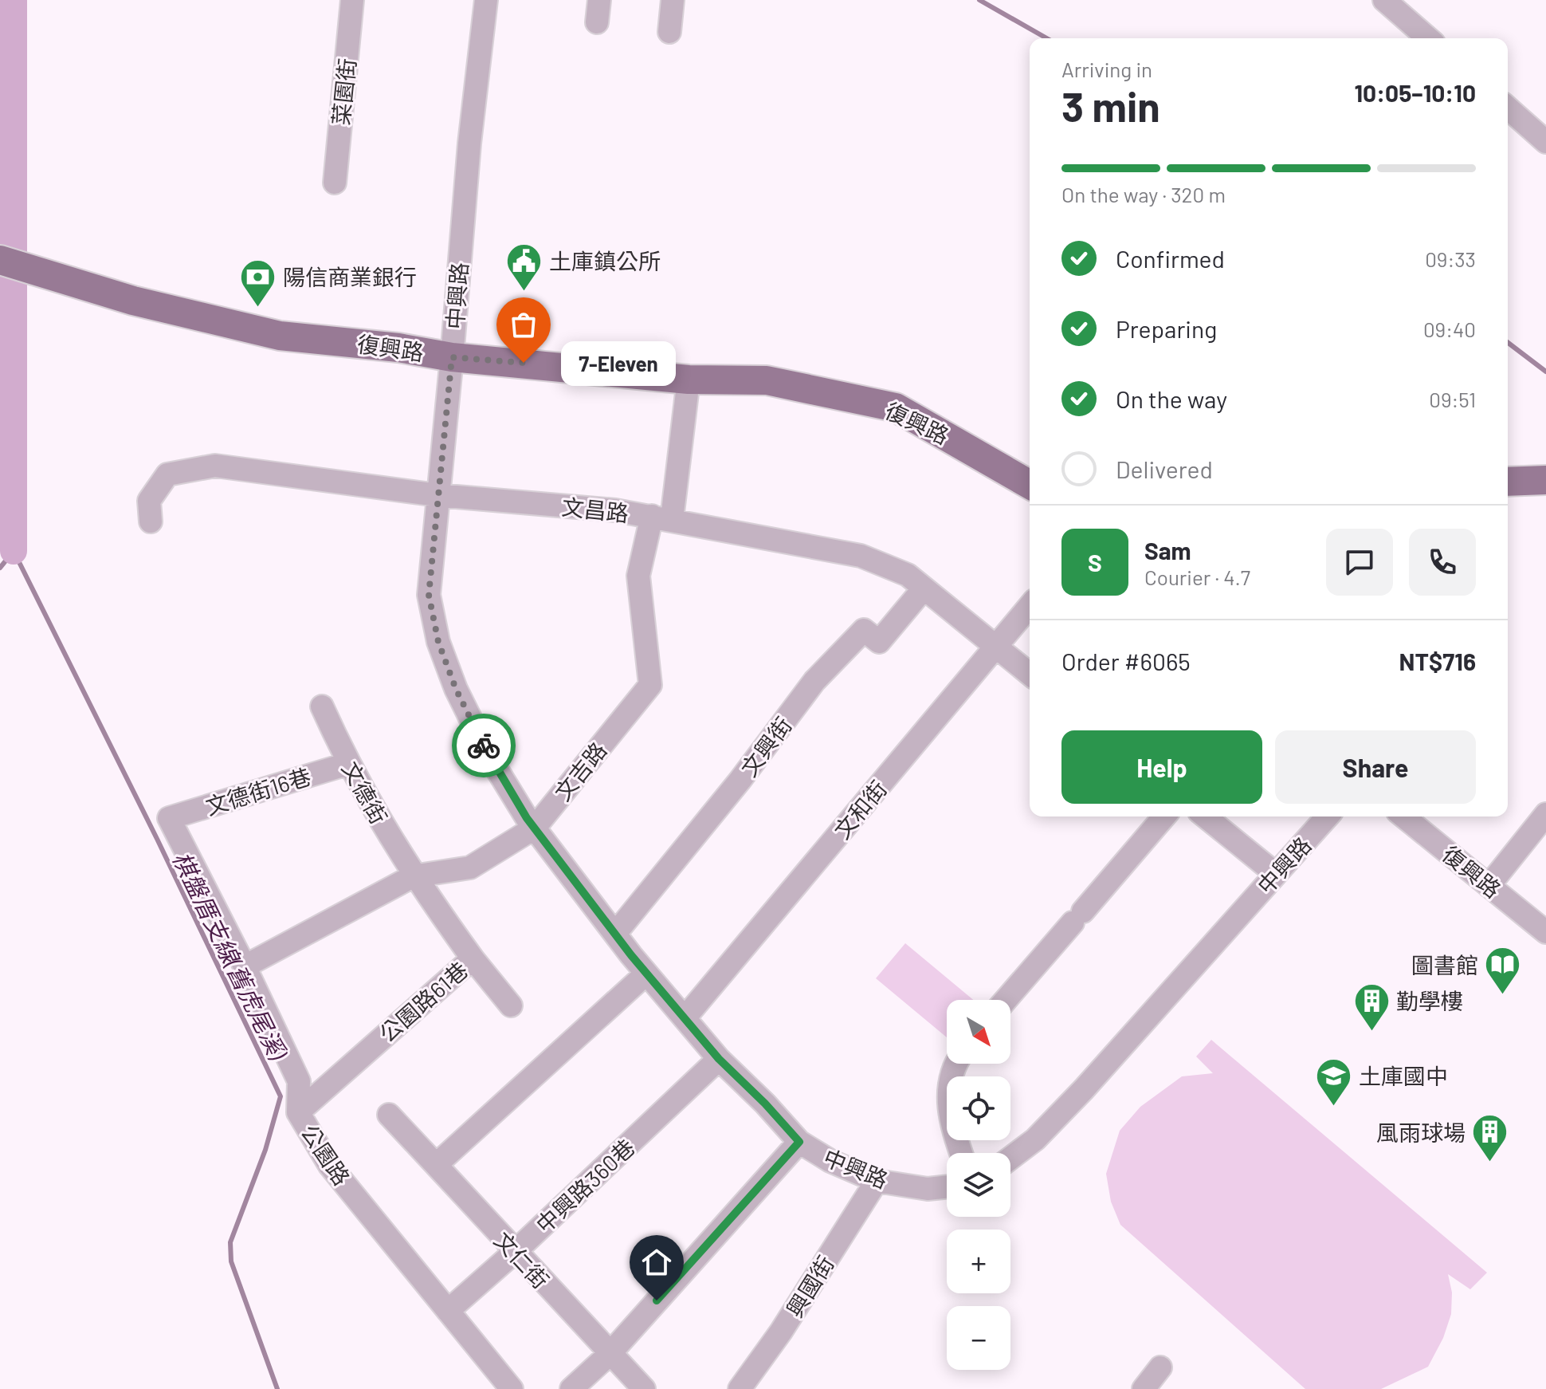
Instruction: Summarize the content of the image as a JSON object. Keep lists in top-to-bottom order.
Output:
{
  "streets": {
    "main road": ["復興路"],
    "street": [
      "菜園街",
      "中興路",
      "文昌路",
      "文興街",
      "文吉路",
      "文德街16巷",
      "文德街",
      "文和街",
      "公園路61巷",
      "公園路",
      "中興路360巷",
      "文仁街",
      "興國街"
    ]
  },
  "crossings": [
    ["中興路", "復興路"],
    ["中興路", "文昌路"],
    ["中興路", "文興街"],
    ["中興路", "文吉路"],
    ["中興路", "文和街"],
    ["中興路", "中興路360巷"],
    ["中興路", "興國街"],
    ["復興路", "文吉路"],
    ["文昌路", "文興街"],
    ["文昌路", "文吉路"],
    ["文昌路", "文和街"],
    ["文吉路", "文德街"],
    ["文吉路", "公園路61巷"],
    ["文吉路", "公園路"],
    ["文德街16巷", "文德街"],
    ["文德街16巷", "公園路"],
    ["文德街", "公園路61巷"],
    ["公園路61巷", "公園路"],
    ["公園路", "中興路360巷"],
    ["中興路360巷", "文仁街"]
  ],
  "water": ["棋盤厝支線(舊虎尾溪)"],
  "places": {
    "public building": ["土庫鎮公所"],
    "bank": ["陽信商業銀行"],
    "other": ["7-Eleven"],
    "library": ["圖書館"],
    "building": ["勤學樓", "風雨球場"],
    "school or university": ["土庫國中"]
  },
  "north": "bottom right",
  "page": {
    "heading": ["3 min", "Arriving in", "10:05–10:10"],
    "panel": [
      "Sam",
      "Courier · 4.7",
      "Order #6065",
      "NT$716"
    ],
    "bar": "On the way · 320 m",
    "list": [
      ["Confirmed", "09:33"],
      ["Preparing", "09:40"],
      ["On the way", "09:51"],
      "Delivered"
    ],
    "bubble": "7-Eleven",
    "round": "S",
    "buttons": ["Help", "Share"],
    "map_buttons": ["+", "−"]
  }
}
